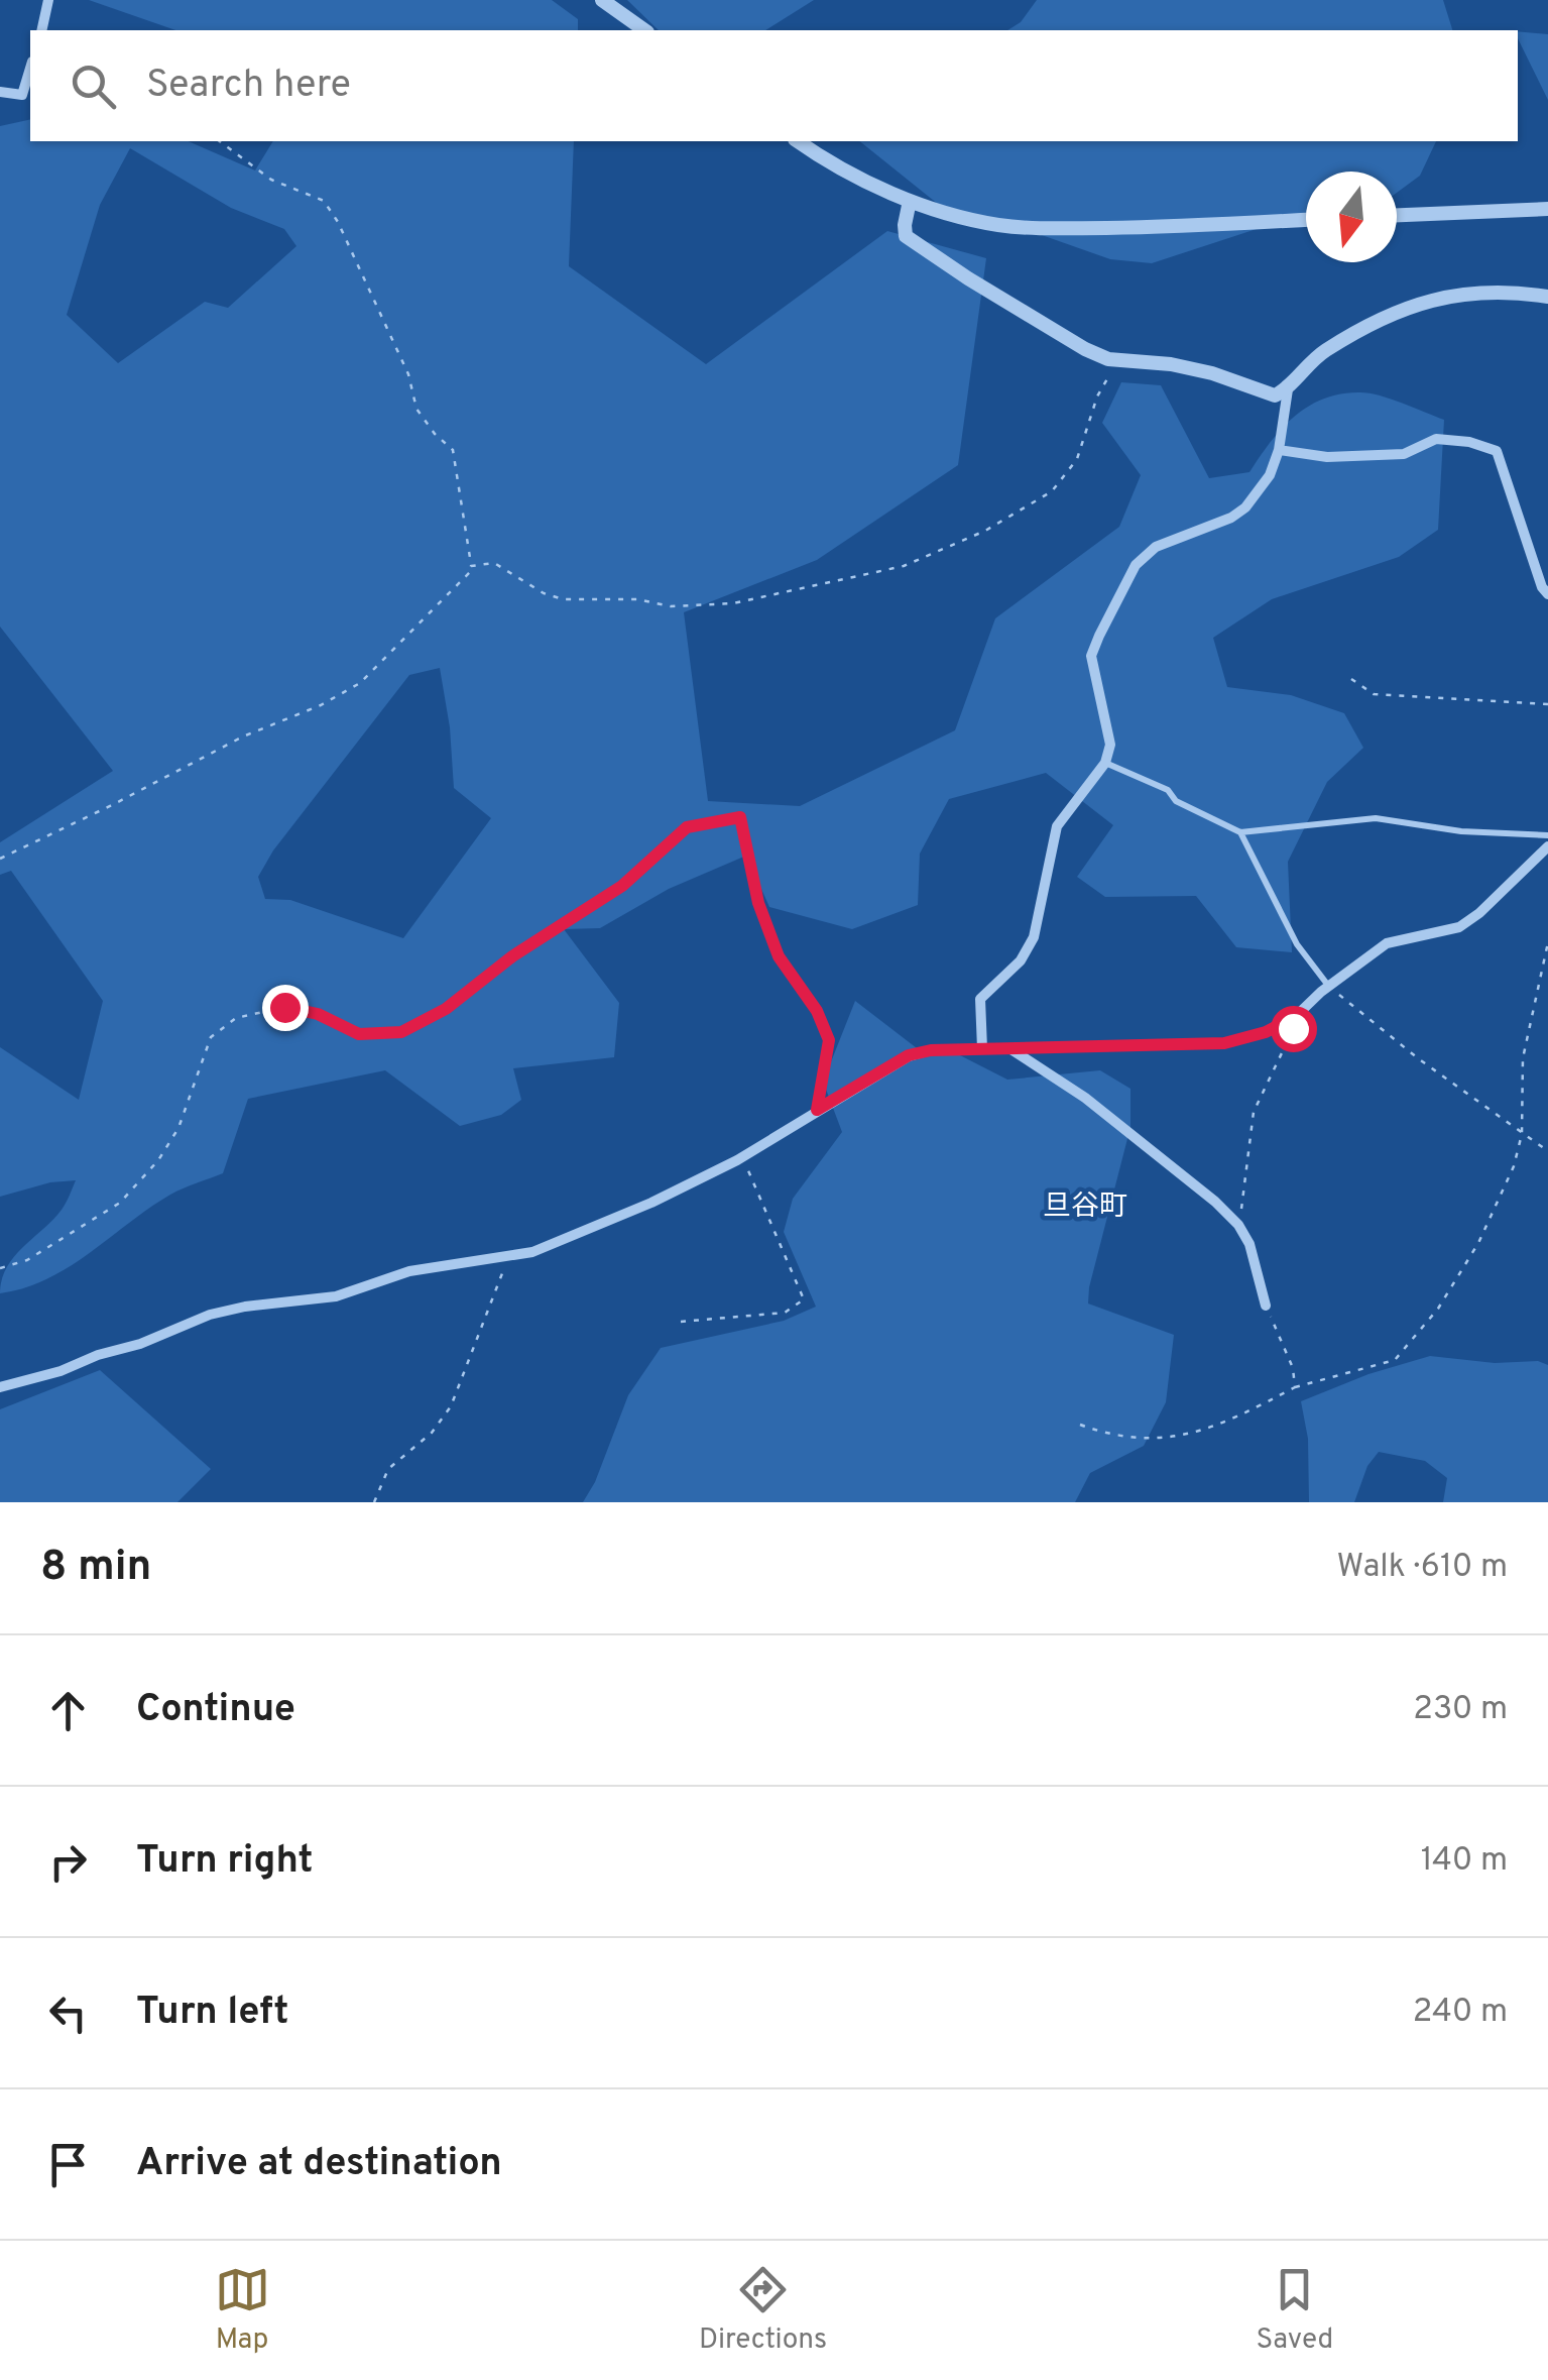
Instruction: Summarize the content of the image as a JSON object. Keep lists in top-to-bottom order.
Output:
{
  "districts": ["旦谷町"],
  "north": "bottom",
  "page": {
    "search": "Search here",
    "heading": ["8 min", "Walk · 610 m"],
    "list": [
      ["Continue", "230 m"],
      ["Turn right", "140 m"],
      ["Turn left", "240 m"],
      "Arrive at destination"
    ],
    "nav": ["Map", "Directions", "Saved"]
  }
}
